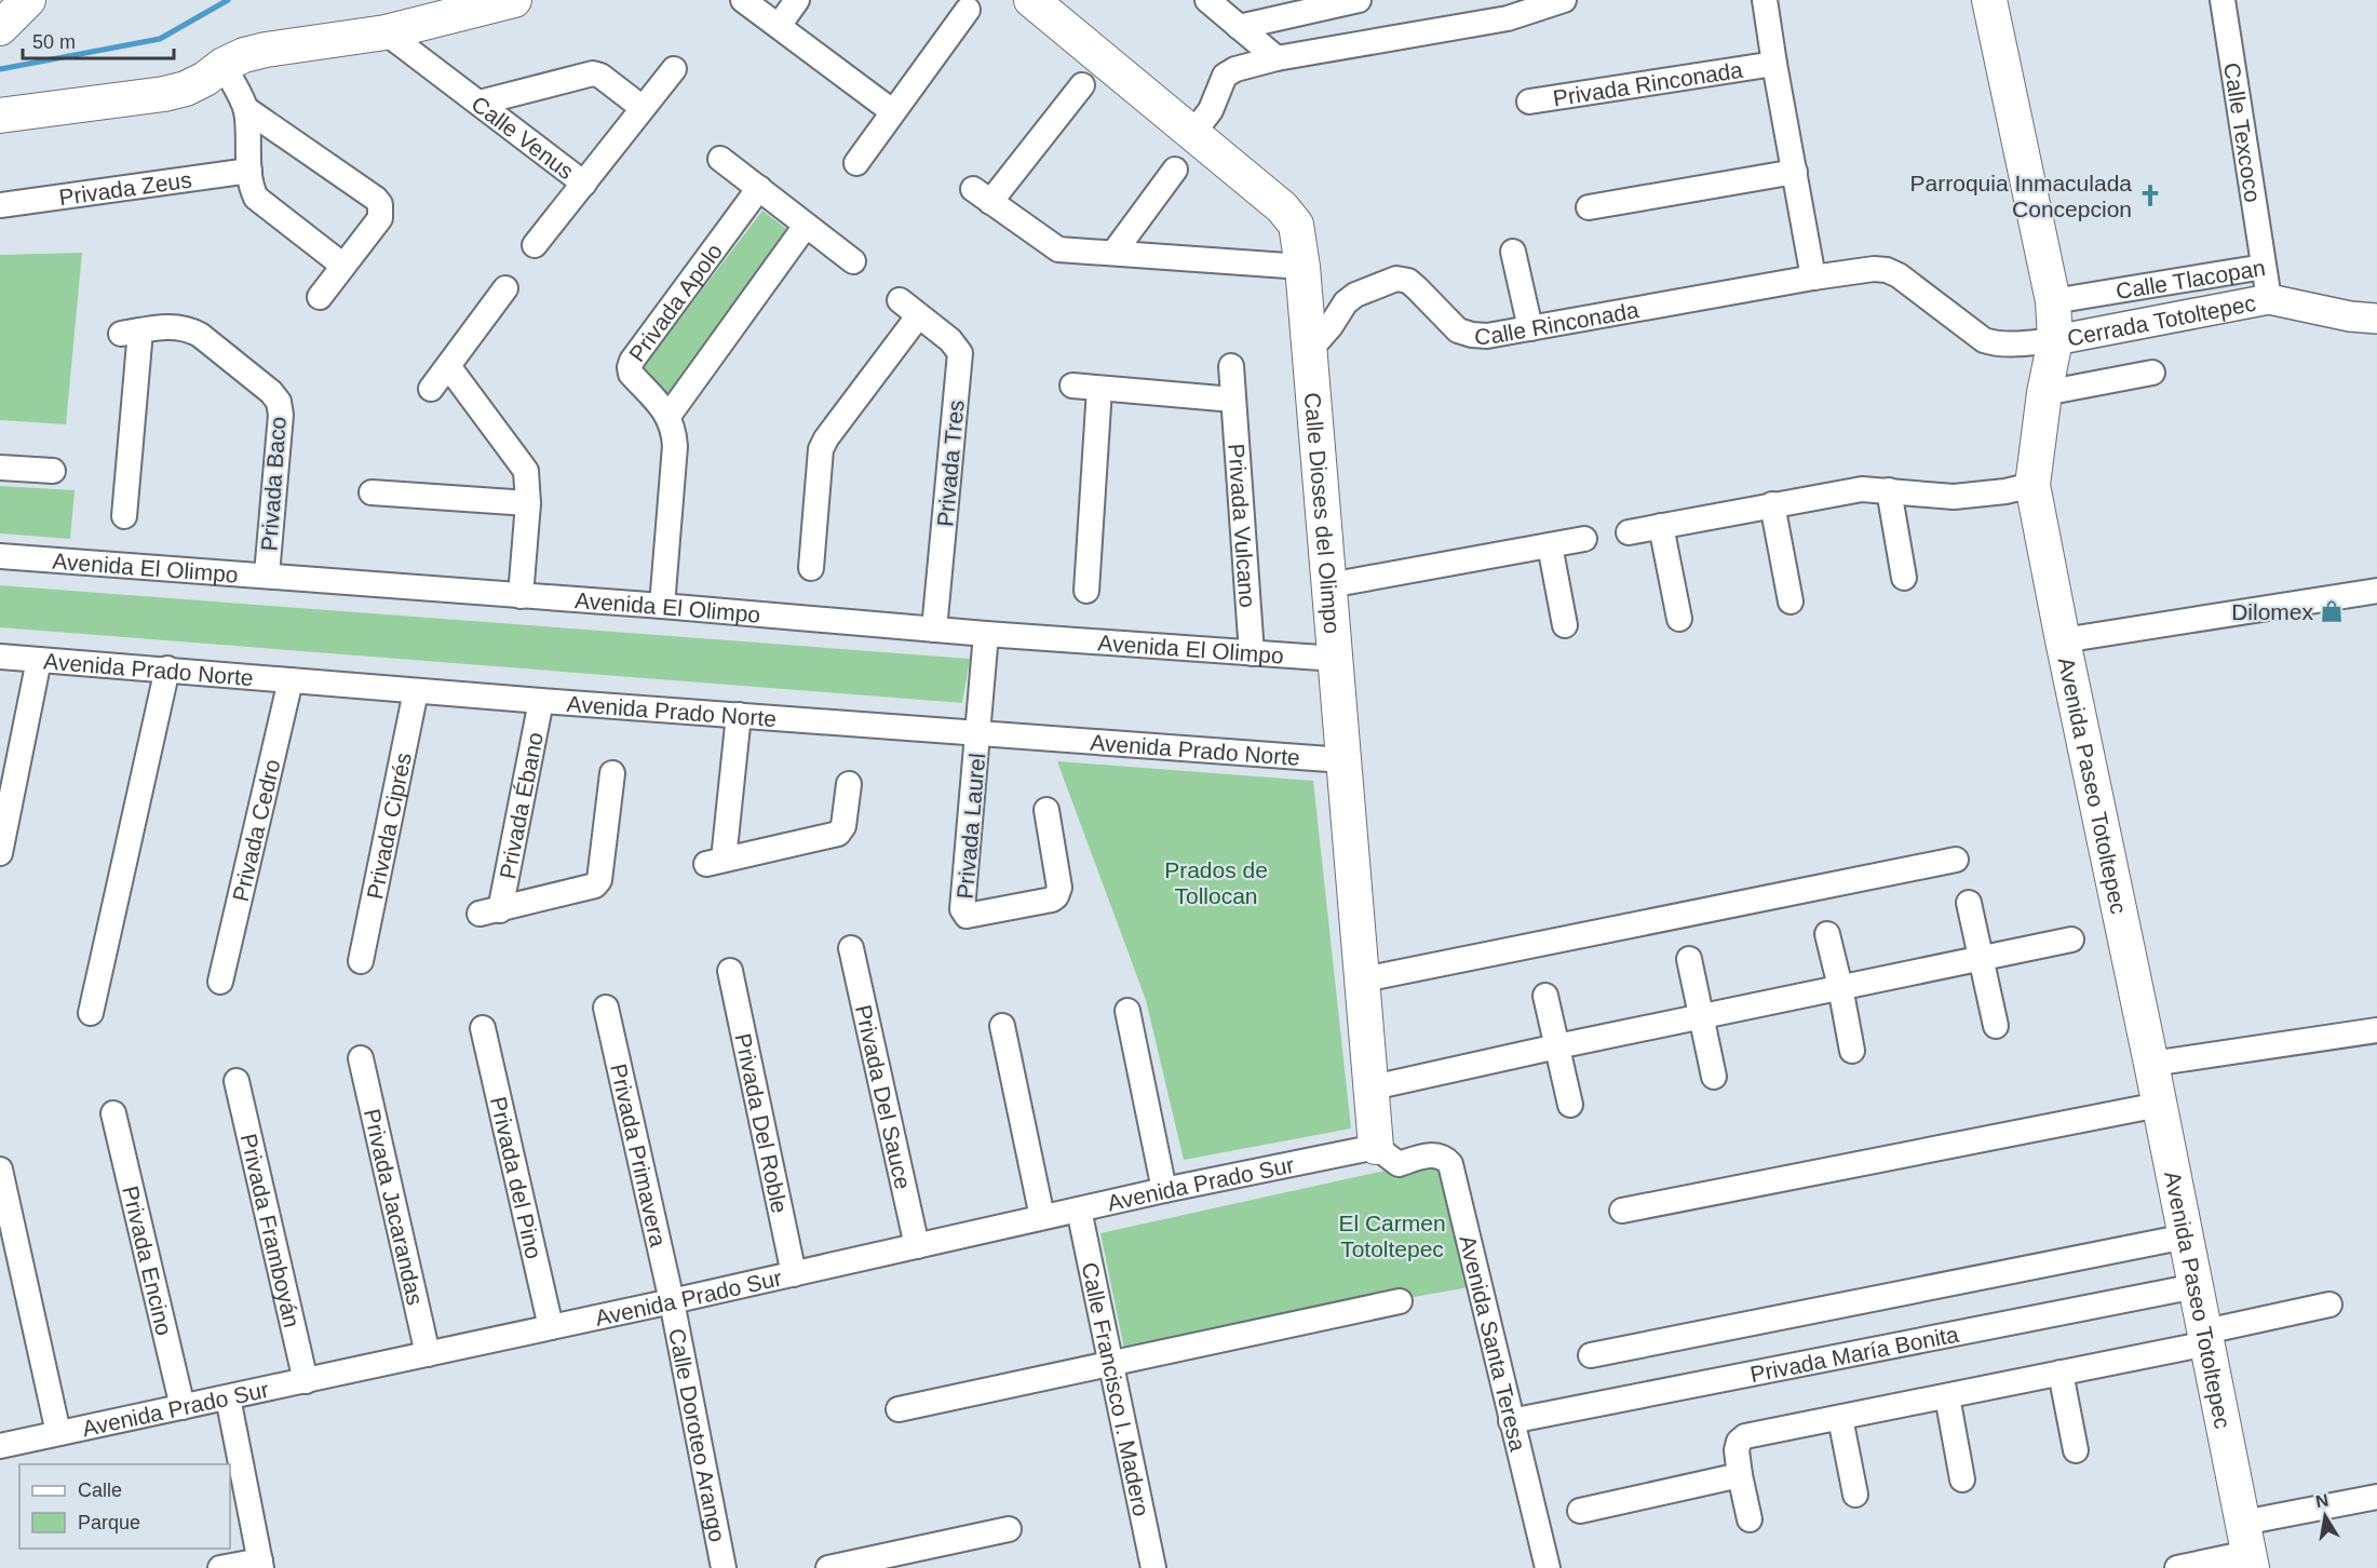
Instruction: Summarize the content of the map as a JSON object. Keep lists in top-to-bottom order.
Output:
{
  "streets": {
    "main road": ["Calle Dioses del Olimpo", "Avenida Paseo Totoltepec"],
    "street": [
      "Privada Rinconada",
      "Calle Texcoco",
      "Calle Venus",
      "Privada Zeus",
      "Calle Tlacopan",
      "Privada Apolo",
      "Calle Rinconada",
      "Cerrada Totoltepec",
      "Privada Tres",
      "Privada Baco",
      "Privada Vulcano",
      "Avenida El Olimpo",
      "Avenida Prado Norte",
      "Privada Ébano",
      "Privada Ciprés",
      "Privada Laurel",
      "Privada Cedro",
      "Privada Del Sauce",
      "Privada Del Roble",
      "Privada Primavera",
      "Privada del Pino",
      "Avenida Prado Sur",
      "Privada Jacarandas",
      "Privada Framboyán",
      "Privada Encino",
      "Avenida Santa Teresa",
      "Privada María Bonita",
      "Calle Francisco I. Madero",
      "Calle Doroteo Arango"
    ]
  },
  "crossings": [
    ["Calle Texcoco", "Calle Tlacopan"],
    ["Calle Tlacopan", "Cerrada Totoltepec"],
    ["Calle Tlacopan", "Avenida Paseo Totoltepec"],
    ["Privada Apolo", "Avenida El Olimpo"],
    ["Calle Rinconada", "Cerrada Totoltepec"],
    ["Calle Rinconada", "Calle Dioses del Olimpo"],
    ["Calle Rinconada", "Avenida Paseo Totoltepec"],
    ["Cerrada Totoltepec", "Avenida Paseo Totoltepec"],
    ["Privada Tres", "Avenida El Olimpo"],
    ["Privada Baco", "Avenida El Olimpo"],
    ["Calle Dioses del Olimpo", "Avenida El Olimpo"],
    ["Calle Dioses del Olimpo", "Avenida Prado Norte"],
    ["Calle Dioses del Olimpo", "Avenida Prado Sur"],
    ["Calle Dioses del Olimpo", "Avenida Santa Teresa"],
    ["Privada Vulcano", "Avenida El Olimpo"],
    ["Avenida El Olimpo", "Privada Laurel"],
    ["Avenida Prado Norte", "Privada Ébano"],
    ["Avenida Prado Norte", "Privada Ciprés"],
    ["Avenida Prado Norte", "Privada Laurel"],
    ["Avenida Prado Norte", "Privada Cedro"],
    ["Avenida Paseo Totoltepec", "Privada María Bonita"],
    ["Privada Del Sauce", "Avenida Prado Sur"],
    ["Privada Del Roble", "Avenida Prado Sur"],
    ["Privada Primavera", "Avenida Prado Sur"],
    ["Privada Primavera", "Calle Doroteo Arango"],
    ["Privada del Pino", "Avenida Prado Sur"],
    ["Avenida Prado Sur", "Privada Jacarandas"],
    ["Avenida Prado Sur", "Privada Framboyán"],
    ["Avenida Prado Sur", "Privada Encino"],
    ["Avenida Prado Sur", "Avenida Santa Teresa"],
    ["Avenida Prado Sur", "Calle Francisco I. Madero"],
    ["Avenida Prado Sur", "Calle Doroteo Arango"],
    ["Avenida Santa Teresa", "Privada María Bonita"]
  ],
  "parks": ["Prados de Tollocan", "El Carmen Totoltepec"],
  "places": {
    "church": ["Parroquia Inmaculada Concepcion"],
    "shop": ["Dilomex"]
  },
  "legend": ["Calle", "Parque"],
  "scale_bar": "50 m",
  "north": "top"
}
